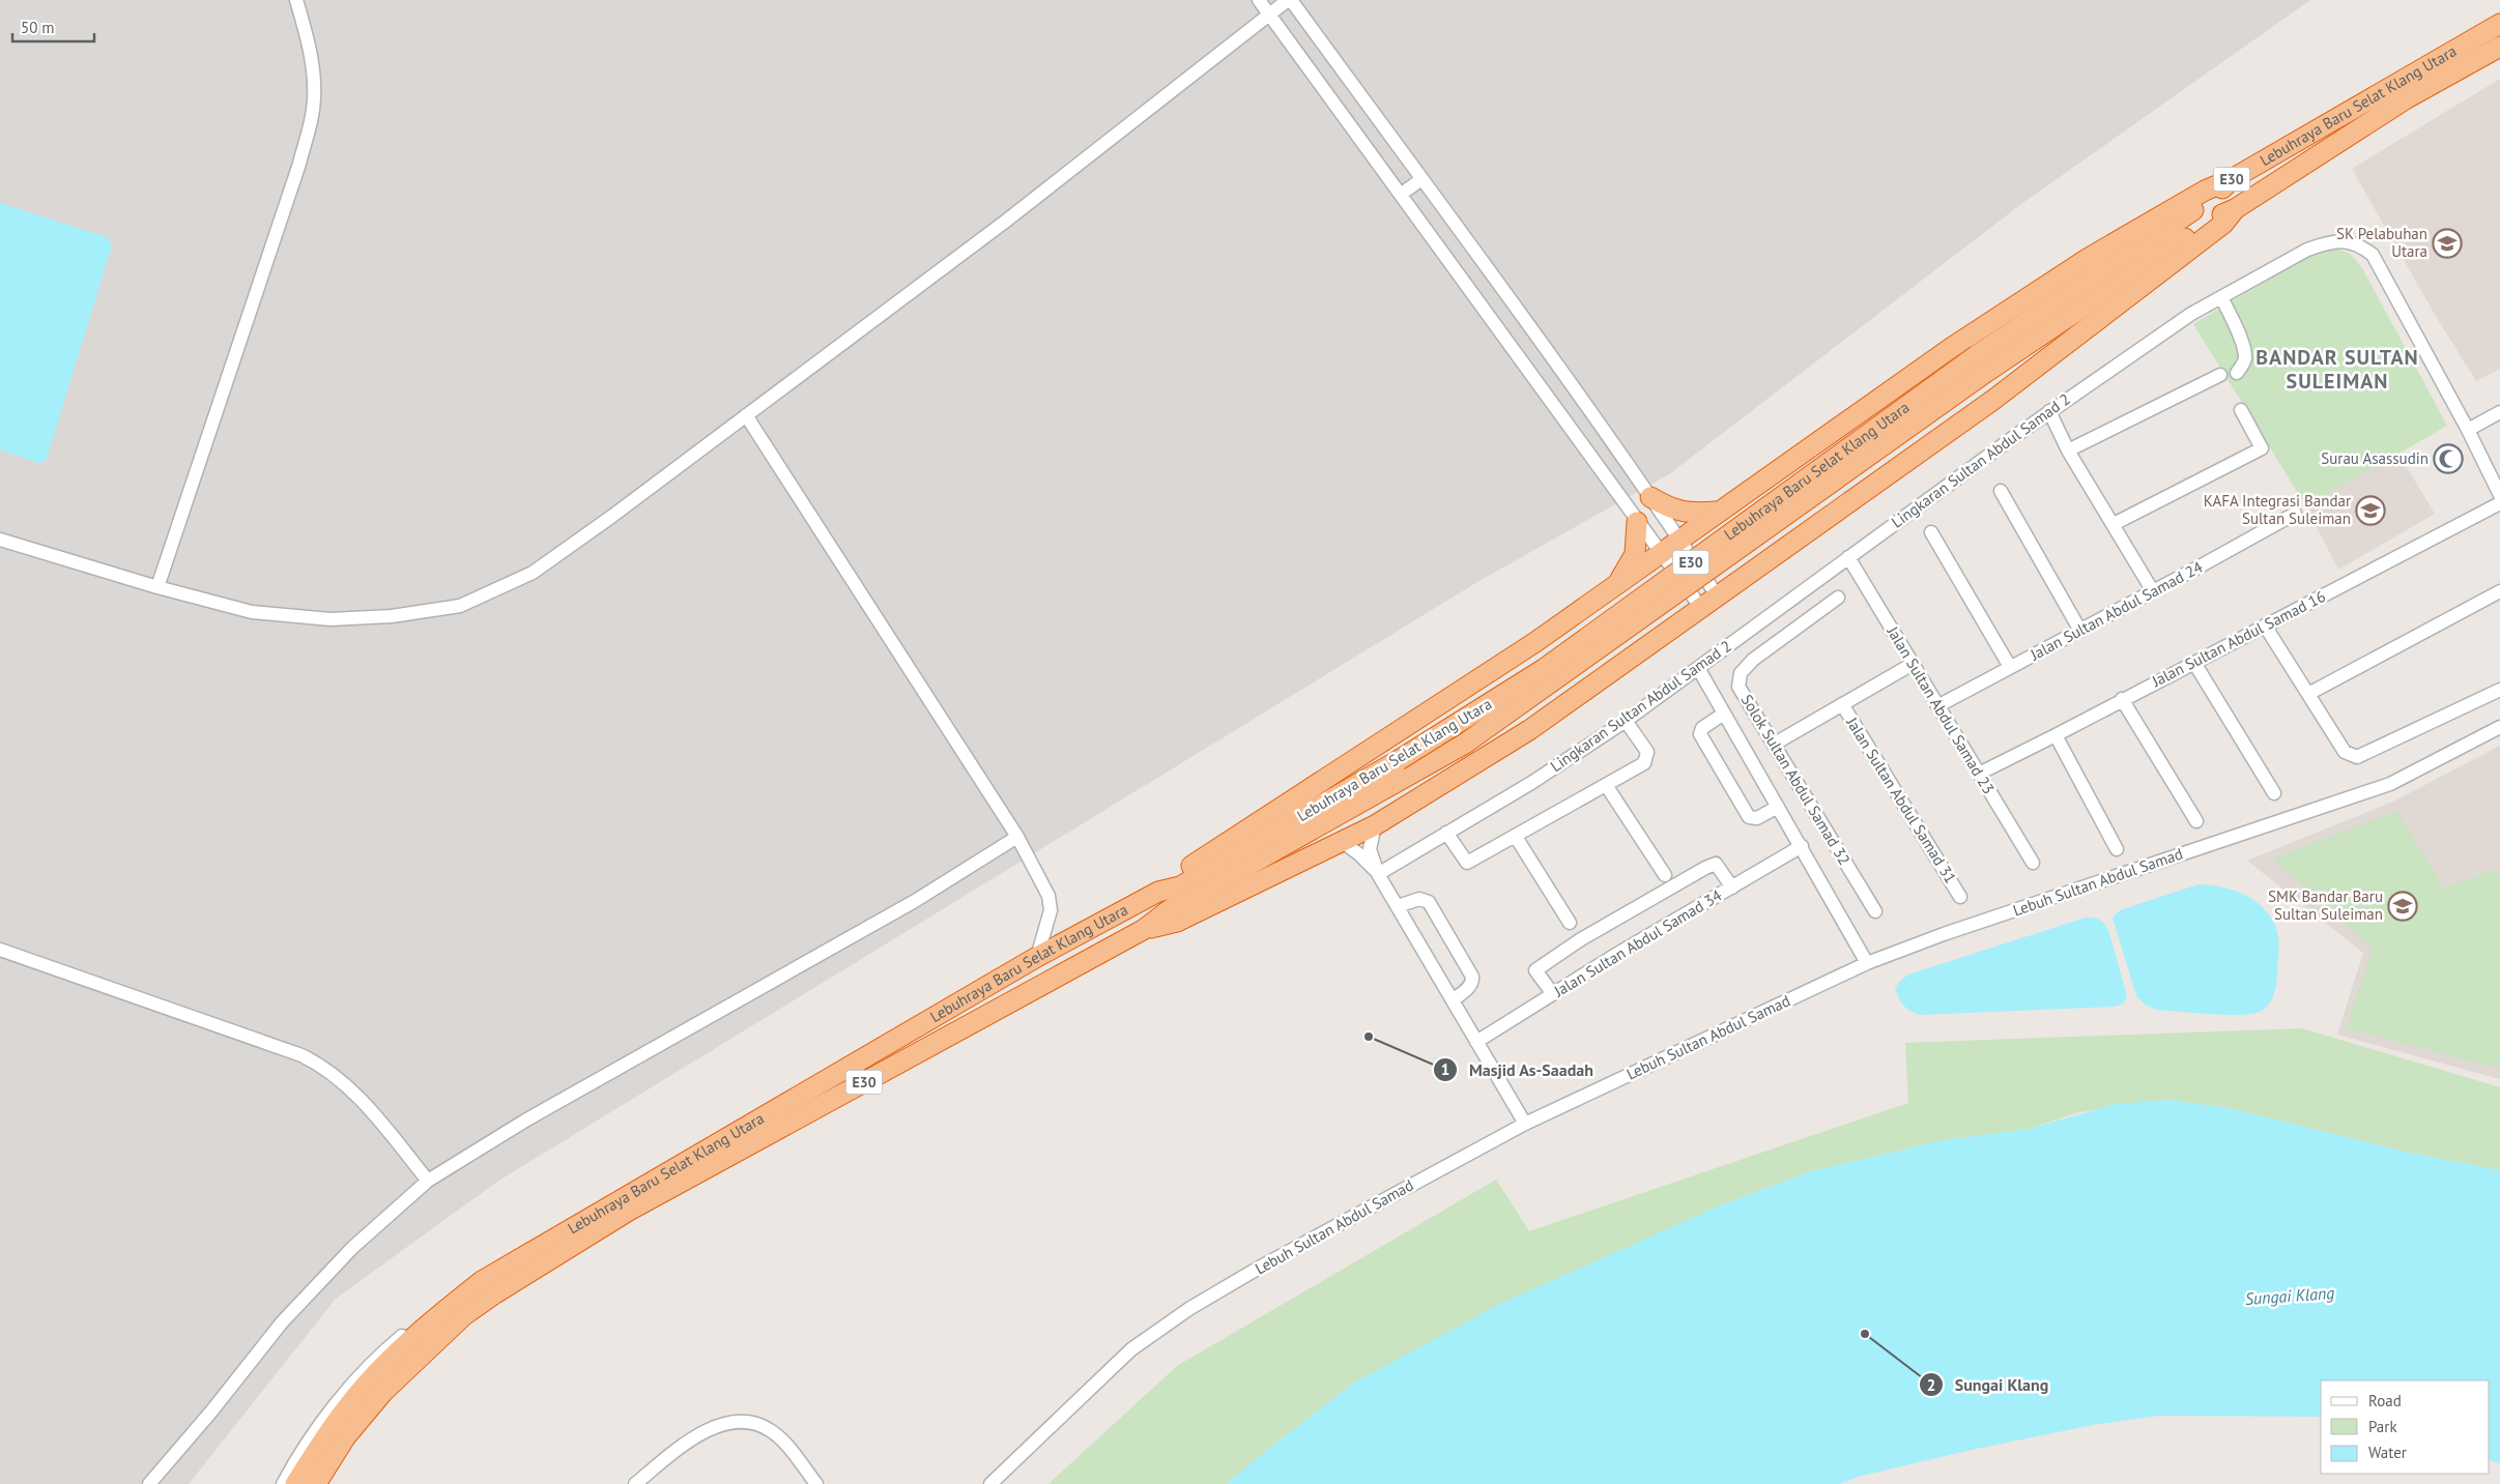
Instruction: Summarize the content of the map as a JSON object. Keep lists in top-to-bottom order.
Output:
{
  "streets": {
    "highway": ["Lebuhraya Baru Selat Klang Utara", "E30"],
    "street": [
      "Lingkaran Sultan Abdul Samad 2",
      "Jalan Sultan Abdul Samad 24",
      "Jalan Sultan Abdul Samad 16",
      "Jalan Sultan Abdul Samad 23",
      "Solok Sultan Abdul Samad 32",
      "Jalan Sultan Abdul Samad 31",
      "Lebuh Sultan Abdul Samad",
      "Jalan Sultan Abdul Samad 34"
    ]
  },
  "crossings": [
    ["Lingkaran Sultan Abdul Samad 2", "Jalan Sultan Abdul Samad 23"],
    ["Jalan Sultan Abdul Samad 24", "Jalan Sultan Abdul Samad 23"],
    ["Jalan Sultan Abdul Samad 16", "Jalan Sultan Abdul Samad 23"]
  ],
  "districts": ["BANDAR SULTAN SULEIMAN"],
  "water": ["Sungai Klang"],
  "places": {
    "school or university": ["SK Pelabuhan Utara", "KAFA Integrasi Bandar Sultan Suleiman", "SMK Bandar Baru Sultan Suleiman"],
    "mosque": ["Surau Asassudin"],
    "other": ["Masjid As-Saadah", "Sungai Klang"]
  },
  "legend": ["Road", "Park", "Water"],
  "scale_bar": "50 m"
}
